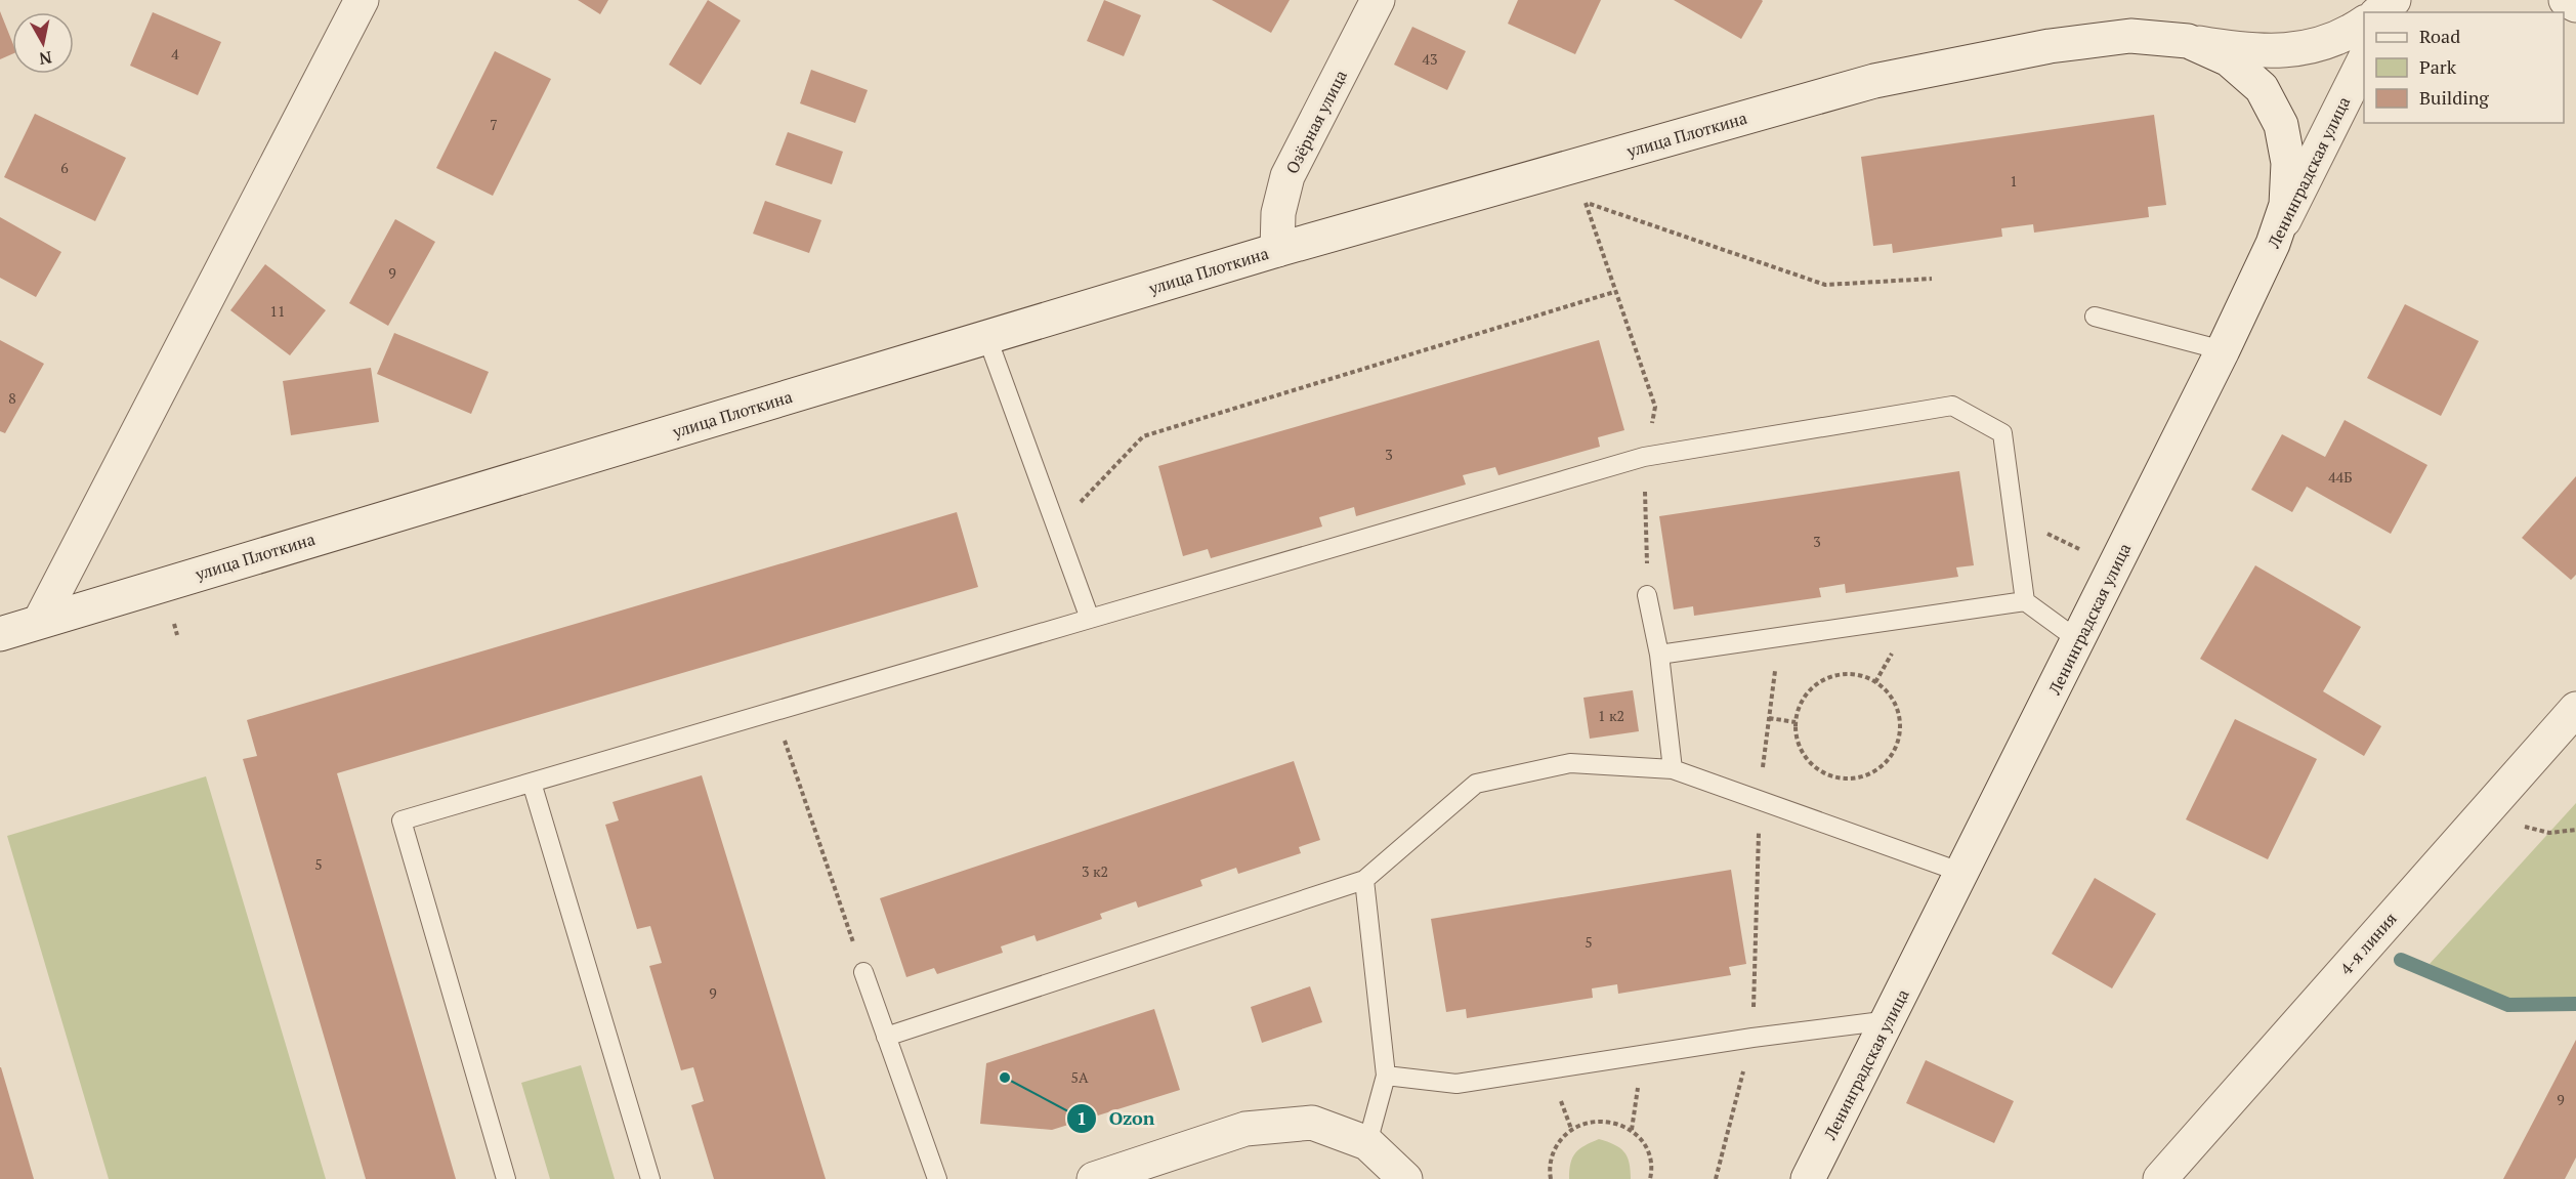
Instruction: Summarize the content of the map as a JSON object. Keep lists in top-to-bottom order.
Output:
{
  "streets": {
    "street": [
      "Озёрная улица",
      "улица Плоткина",
      "Ленинградская улица",
      "4-я линия"
    ]
  },
  "crossings": [
    ["Озёрная улица", "улица Плоткина"],
    ["улица Плоткина", "Ленинградская улица"]
  ],
  "places": ["Ozon"],
  "house_numbers": [
    "4",
    "43",
    "7",
    "6",
    "1",
    "9",
    "11",
    "8",
    "3",
    "44Б",
    "3",
    "1 к2",
    "5",
    "3 к2",
    "5",
    "9",
    "5А",
    "9"
  ],
  "legend": ["Road", "Park", "Building"],
  "north": "bottom"
}
